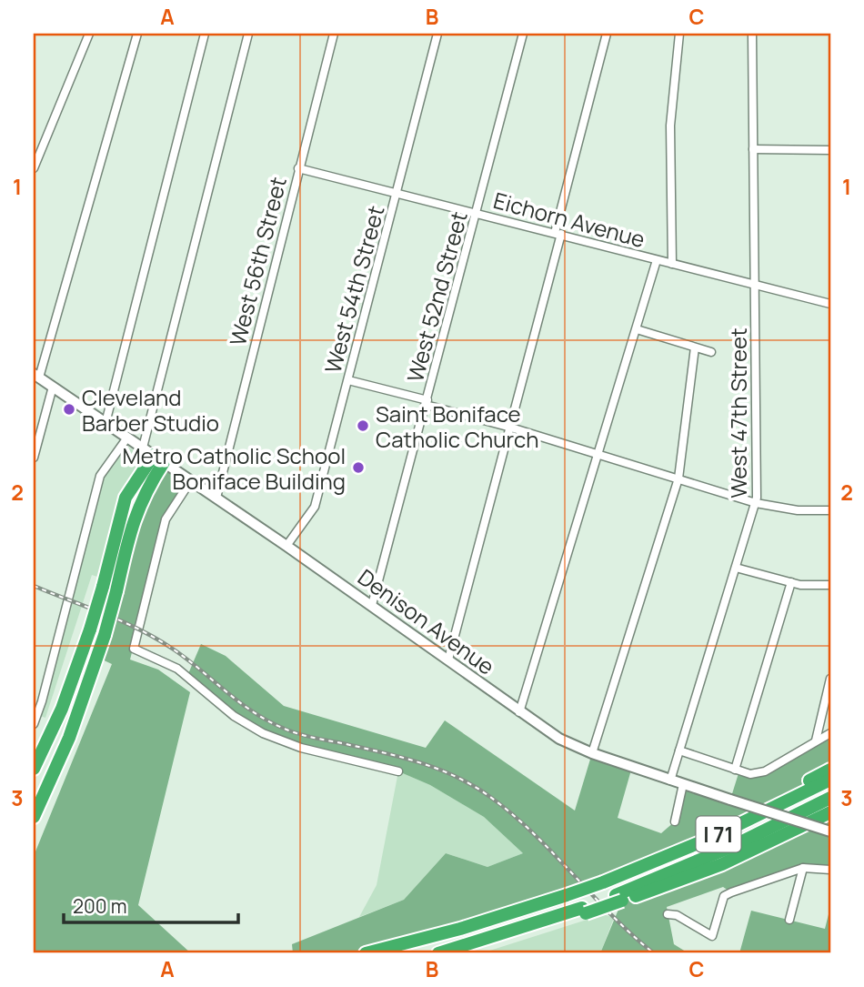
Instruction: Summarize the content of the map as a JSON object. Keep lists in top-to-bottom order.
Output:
{
  "streets": {
    "highway": ["I 71"],
    "main road": ["Denison Avenue"],
    "street": [
      "Eichorn Avenue",
      "West 56th Street",
      "West 54th Street",
      "West 52nd Street",
      "West 47th Street"
    ]
  },
  "crossings": [
    ["Eichorn Avenue", "West 56th Street"],
    ["Eichorn Avenue", "West 54th Street"],
    ["Eichorn Avenue", "West 52nd Street"],
    ["Eichorn Avenue", "West 47th Street"],
    ["West 56th Street", "Denison Avenue"],
    ["West 54th Street", "Denison Avenue"],
    ["West 52nd Street", "Denison Avenue"],
    ["West 47th Street", "Denison Avenue"]
  ],
  "places": ["Cleveland Barber Studio", "Saint Boniface Catholic Church", "Metro Catholic School Boniface Building"],
  "scale_bar": "200 m",
  "grid": {
    "columns": ["A", "B", "C"],
    "rows": ["1", "2", "3"]
  }
}
